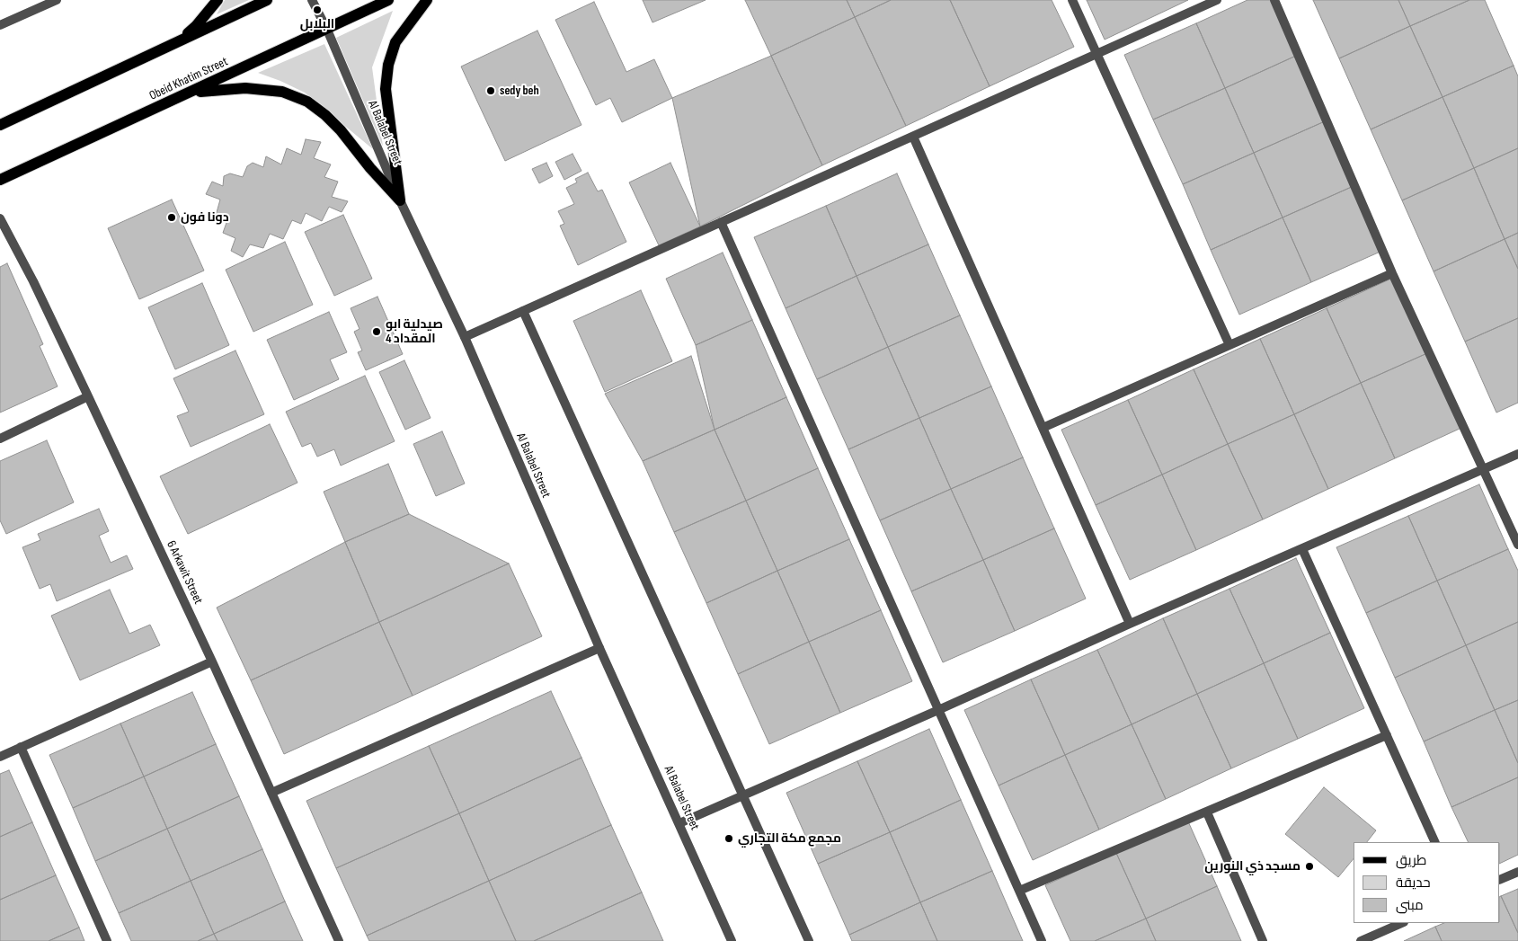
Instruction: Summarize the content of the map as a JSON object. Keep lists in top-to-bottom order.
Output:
{
  "streets": {
    "main road": ["Obeid Khatim Street"],
    "street": ["Al Balabel Street", "6 Arkawit Street"]
  },
  "crossings": [
    ["Obeid Khatim Street", "Al Balabel Street"]
  ],
  "places": [
    "البلابل",
    "sedy beh",
    "دونا فون",
    "صيدلية ابو المقداد 4",
    "مجمع مكة التجاري",
    "مسجد ذي النورين"
  ],
  "legend": ["طريق", "حديقة", "مبنى"]
}
